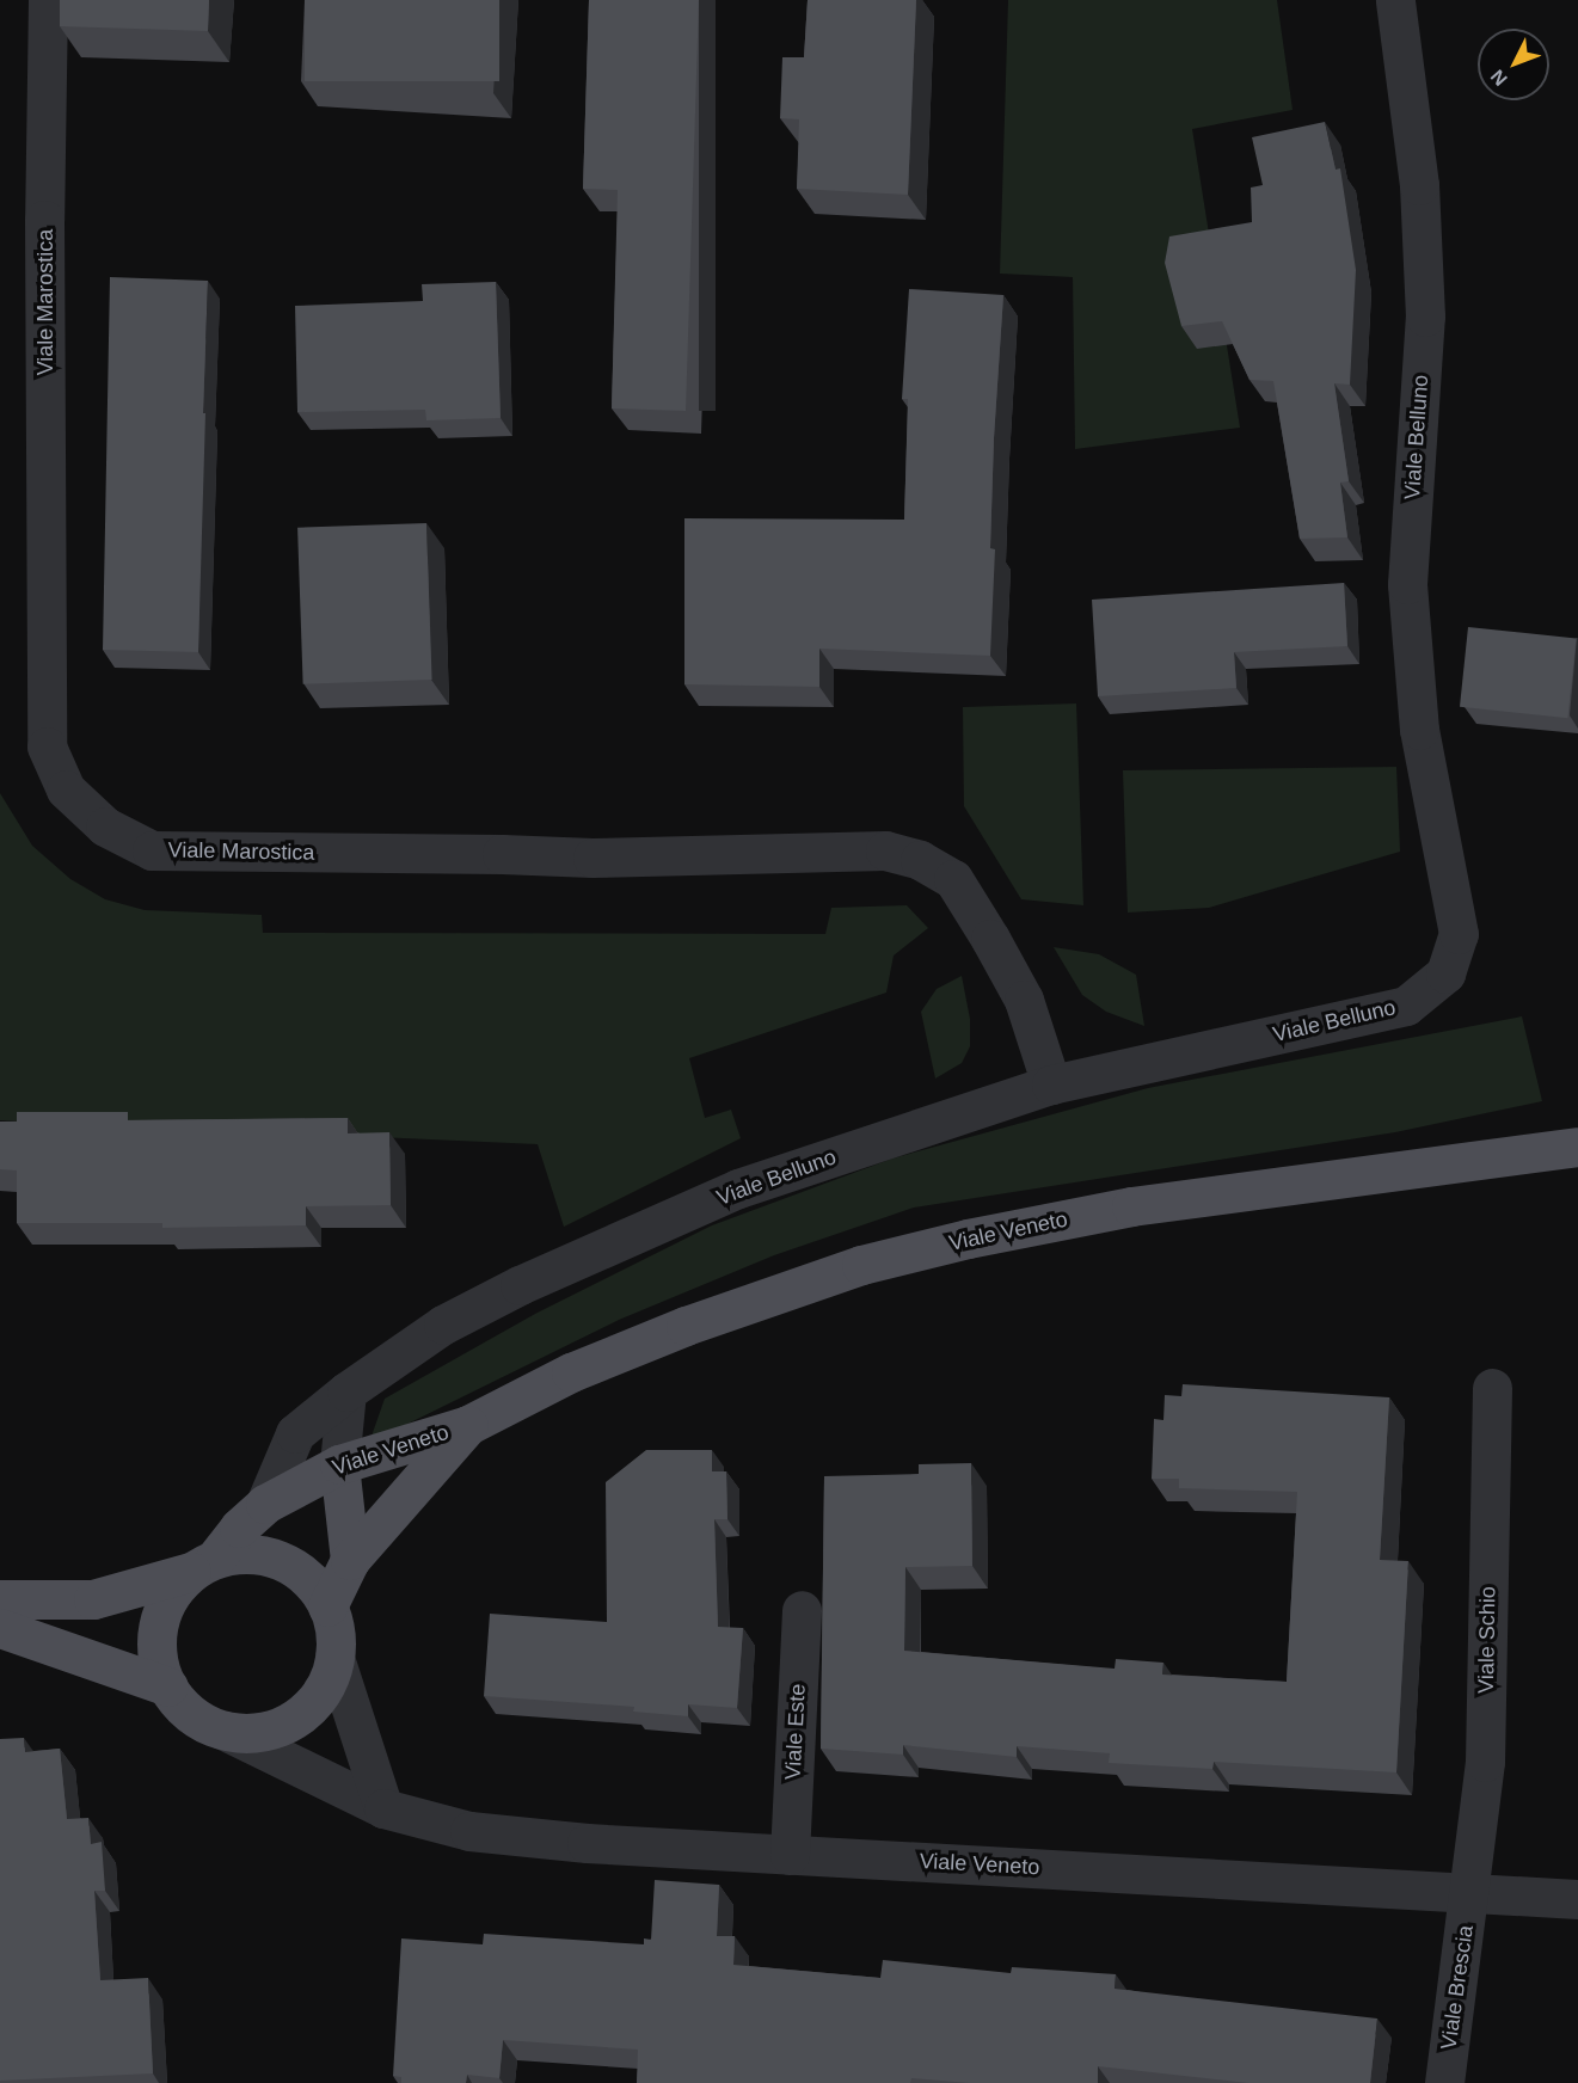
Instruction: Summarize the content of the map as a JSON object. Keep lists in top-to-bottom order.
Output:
{
  "streets": {
    "main road": ["Viale Veneto"],
    "street": [
      "Viale Marostica",
      "Viale Belluno",
      "Viale Schio",
      "Viale Este",
      "Viale Brescia"
    ]
  },
  "crossings": [
    ["Viale Marostica", "Viale Belluno"],
    ["Viale Belluno", "Viale Veneto"],
    ["Viale Veneto", "Viale Schio"],
    ["Viale Veneto", "Viale Este"],
    ["Viale Veneto", "Viale Brescia"],
    ["Viale Schio", "Viale Brescia"]
  ],
  "north": "bottom left"
}
